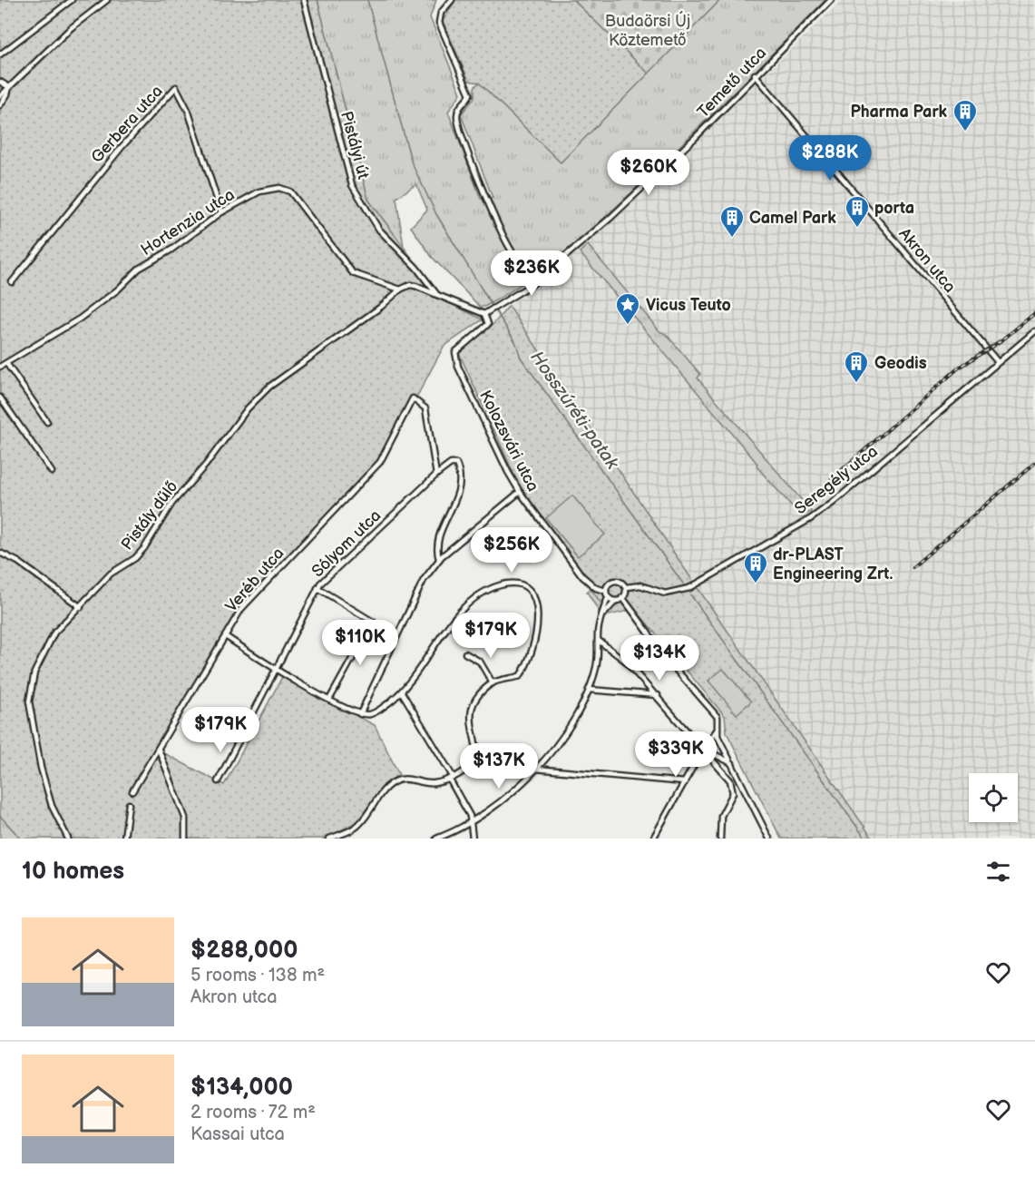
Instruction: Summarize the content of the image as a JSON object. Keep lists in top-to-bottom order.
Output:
{
  "streets": {
    "street": [
      "Temető utca",
      "Gerbera utca",
      "Pistályi út",
      "Hortenzia utca",
      "Akron utca",
      "Kolozsvári utca",
      "Seregély utca",
      "Pistály dűlő",
      "Sólyom utca",
      "Veréb utca"
    ]
  },
  "crossings": [
    ["Temető utca", "Akron utca"],
    ["Temető utca", "Kolozsvári utca"],
    ["Gerbera utca", "Hortenzia utca"],
    ["Hortenzia utca", "Pistály dűlő"],
    ["Akron utca", "Seregély utca"],
    ["Kolozsvári utca", "Seregély utca"],
    ["Sólyom utca", "Veréb utca"]
  ],
  "water": ["Hosszúréti-patak"],
  "parks": ["Budaörsi Új Köztemető"],
  "places": {
    "building": [
      "Pharma Park",
      "porta",
      "Camel Park",
      "Geodis",
      "dr-PLAST Engineering Zrt."
    ],
    "place": ["Vicus Teuto"]
  },
  "page": {
    "price": [
      "$288K",
      "$260K",
      "$236K",
      "$256K",
      "$179K",
      "$110K",
      "$134K",
      "$179K",
      "$339K",
      "$137K"
    ],
    "heading": "10 homes",
    "list": [
      {
        "name": "$288,000",
        "note": "5 rooms · 138 m² · Akron utca"
      },
      {
        "name": "$134,000",
        "note": "2 rooms · 72 m² · Kassai utca"
      }
    ]
  }
}
